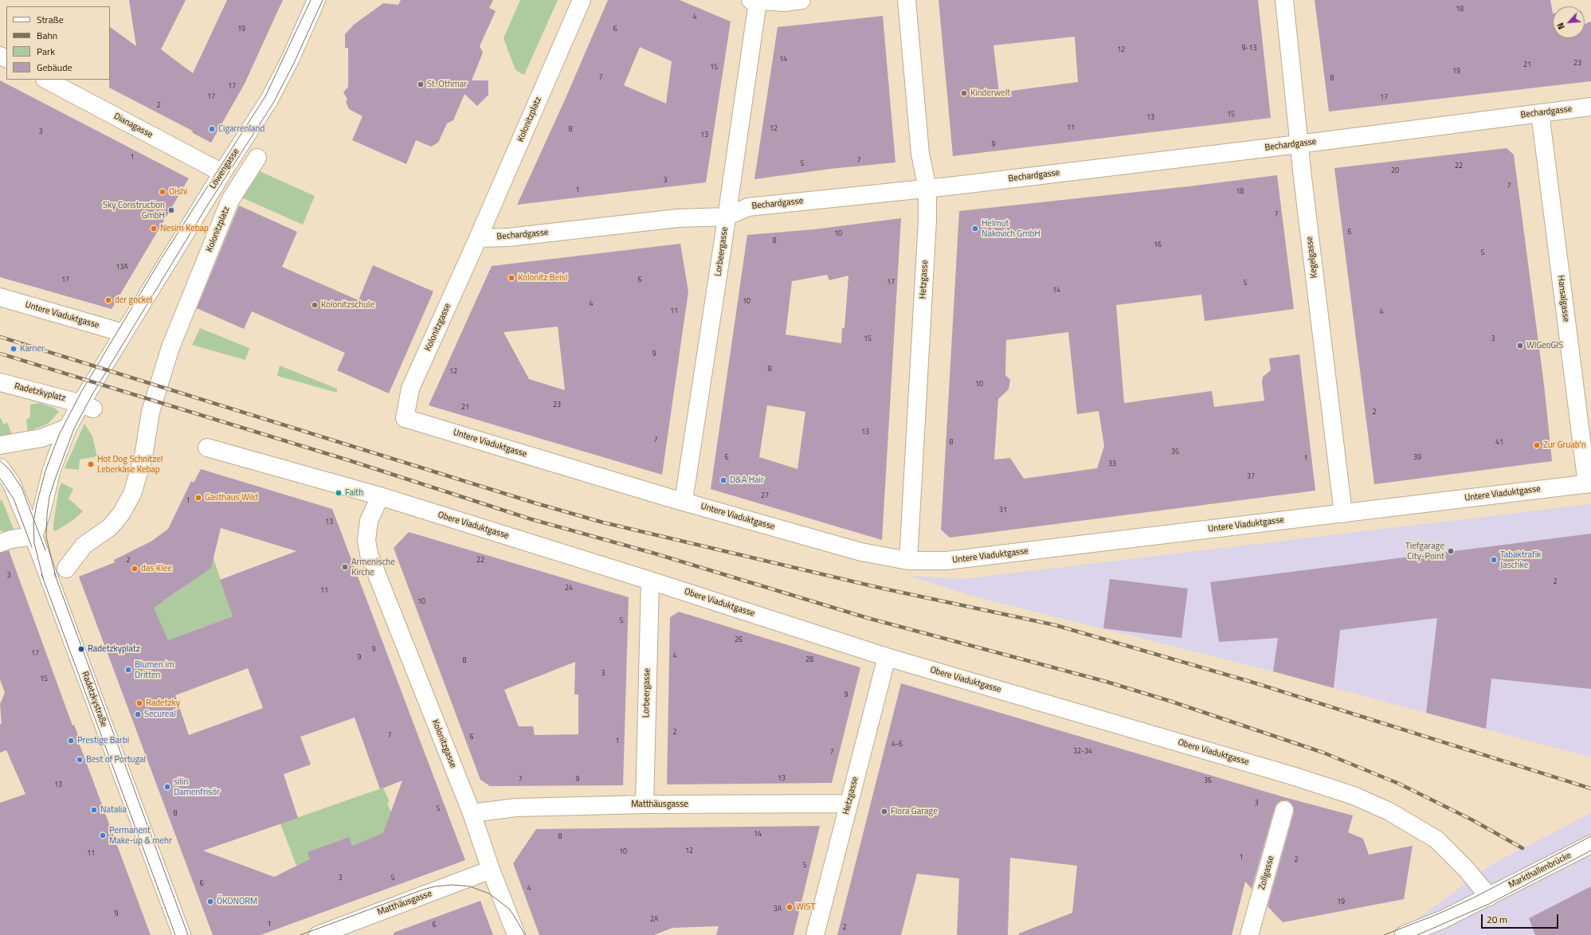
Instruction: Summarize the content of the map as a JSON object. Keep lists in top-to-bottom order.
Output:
{
  "streets": {
    "street": [
      "Bechardgasse",
      "Kolonitzplatz",
      "Dianagasse",
      "Löwengasse",
      "Lorbeergasse",
      "Kegelgasse",
      "Hetzgasse",
      "Hansalgasse",
      "Untere Viaduktgasse",
      "Kolonitzgasse",
      "Radetzkyplatz",
      "Obere Viaduktgasse",
      "Radetzkystraße",
      "Matthäusgasse",
      "Markthallenbrücke",
      "Zollgasse"
    ]
  },
  "crossings": [
    ["Bechardgasse", "Kolonitzplatz"],
    ["Bechardgasse", "Lorbeergasse"],
    ["Bechardgasse", "Kegelgasse"],
    ["Bechardgasse", "Hetzgasse"],
    ["Bechardgasse", "Hansalgasse"],
    ["Bechardgasse", "Kolonitzgasse"],
    ["Kolonitzplatz", "Kolonitzgasse"],
    ["Dianagasse", "Löwengasse"],
    ["Löwengasse", "Untere Viaduktgasse"],
    ["Lorbeergasse", "Untere Viaduktgasse"],
    ["Lorbeergasse", "Obere Viaduktgasse"],
    ["Lorbeergasse", "Matthäusgasse"],
    ["Kegelgasse", "Untere Viaduktgasse"],
    ["Hetzgasse", "Untere Viaduktgasse"],
    ["Hetzgasse", "Obere Viaduktgasse"],
    ["Hetzgasse", "Matthäusgasse"],
    ["Hansalgasse", "Untere Viaduktgasse"],
    ["Untere Viaduktgasse", "Kolonitzgasse"],
    ["Kolonitzgasse", "Obere Viaduktgasse"],
    ["Kolonitzgasse", "Matthäusgasse"],
    ["Obere Viaduktgasse", "Markthallenbrücke"]
  ],
  "places": [
    "St. Othmar",
    "Kinderwelt",
    "Cigarrenland",
    "Oishi",
    "Sky Construction GmbH",
    "Nesim Kebap",
    "Helmut Nakovich GmbH",
    "Kolonitz Beisl",
    "der gockel",
    "Kolonitzschule",
    "WIGeoGIS",
    "Karner",
    "Zur Gruab'n",
    "Hot Dog Schnitzel Leberkäse Kebap",
    "D&A Hair",
    "Faith",
    "Gasthaus Wild",
    "Tiefgarage City-Point",
    "Tabaktrafik Jaschke",
    "Armenische Kirche",
    "das Klee",
    "Radetzkyplatz",
    "Blumen im Dritten",
    "Radetzky",
    "Secureal",
    "Prestige Barbi",
    "Best of Portugal",
    "silin Damenfrisör",
    "Natalia",
    "Flora Garage",
    "Permanent Make-up & mehr",
    "ÖKONORM",
    "WIST"
  ],
  "house_numbers": [
    "18",
    "4",
    "19",
    "6",
    "9-13",
    "12",
    "14",
    "23",
    "21",
    "15",
    "19",
    "7",
    "8",
    "17",
    "17",
    "17",
    "2",
    "15",
    "13",
    "11",
    "12",
    "8",
    "3",
    "13",
    "9",
    "1",
    "7",
    "5",
    "22",
    "20",
    "3",
    "7",
    "1",
    "18",
    "7",
    "6",
    "10",
    "8",
    "16",
    "5",
    "13A",
    "17",
    "6",
    "17",
    "5",
    "14",
    "10",
    "4",
    "11",
    "4",
    "15",
    "3",
    "9",
    "8",
    "12",
    "10",
    "23",
    "21",
    "2",
    "13",
    "7",
    "8",
    "41",
    "35",
    "6",
    "39",
    "1",
    "33",
    "37",
    "27",
    "1",
    "31",
    "13",
    "2",
    "22",
    "3",
    "2",
    "24",
    "11",
    "10",
    "5",
    "26",
    "9",
    "17",
    "4",
    "9",
    "28",
    "8",
    "3",
    "15",
    "9",
    "2",
    "7",
    "6",
    "1",
    "4-6",
    "32-34",
    "7",
    "13",
    "7",
    "9",
    "36",
    "13",
    "3",
    "5",
    "8",
    "14",
    "8",
    "12",
    "10",
    "11",
    "1",
    "2",
    "5",
    "3",
    "5",
    "6",
    "4",
    "19",
    "3A",
    "9",
    "2A",
    "1",
    "6",
    "2"
  ],
  "legend": [
    "Straße",
    "Bahn",
    "Park",
    "Gebäude"
  ],
  "scale_bar": "20 m",
  "north": "bottom left"
}
